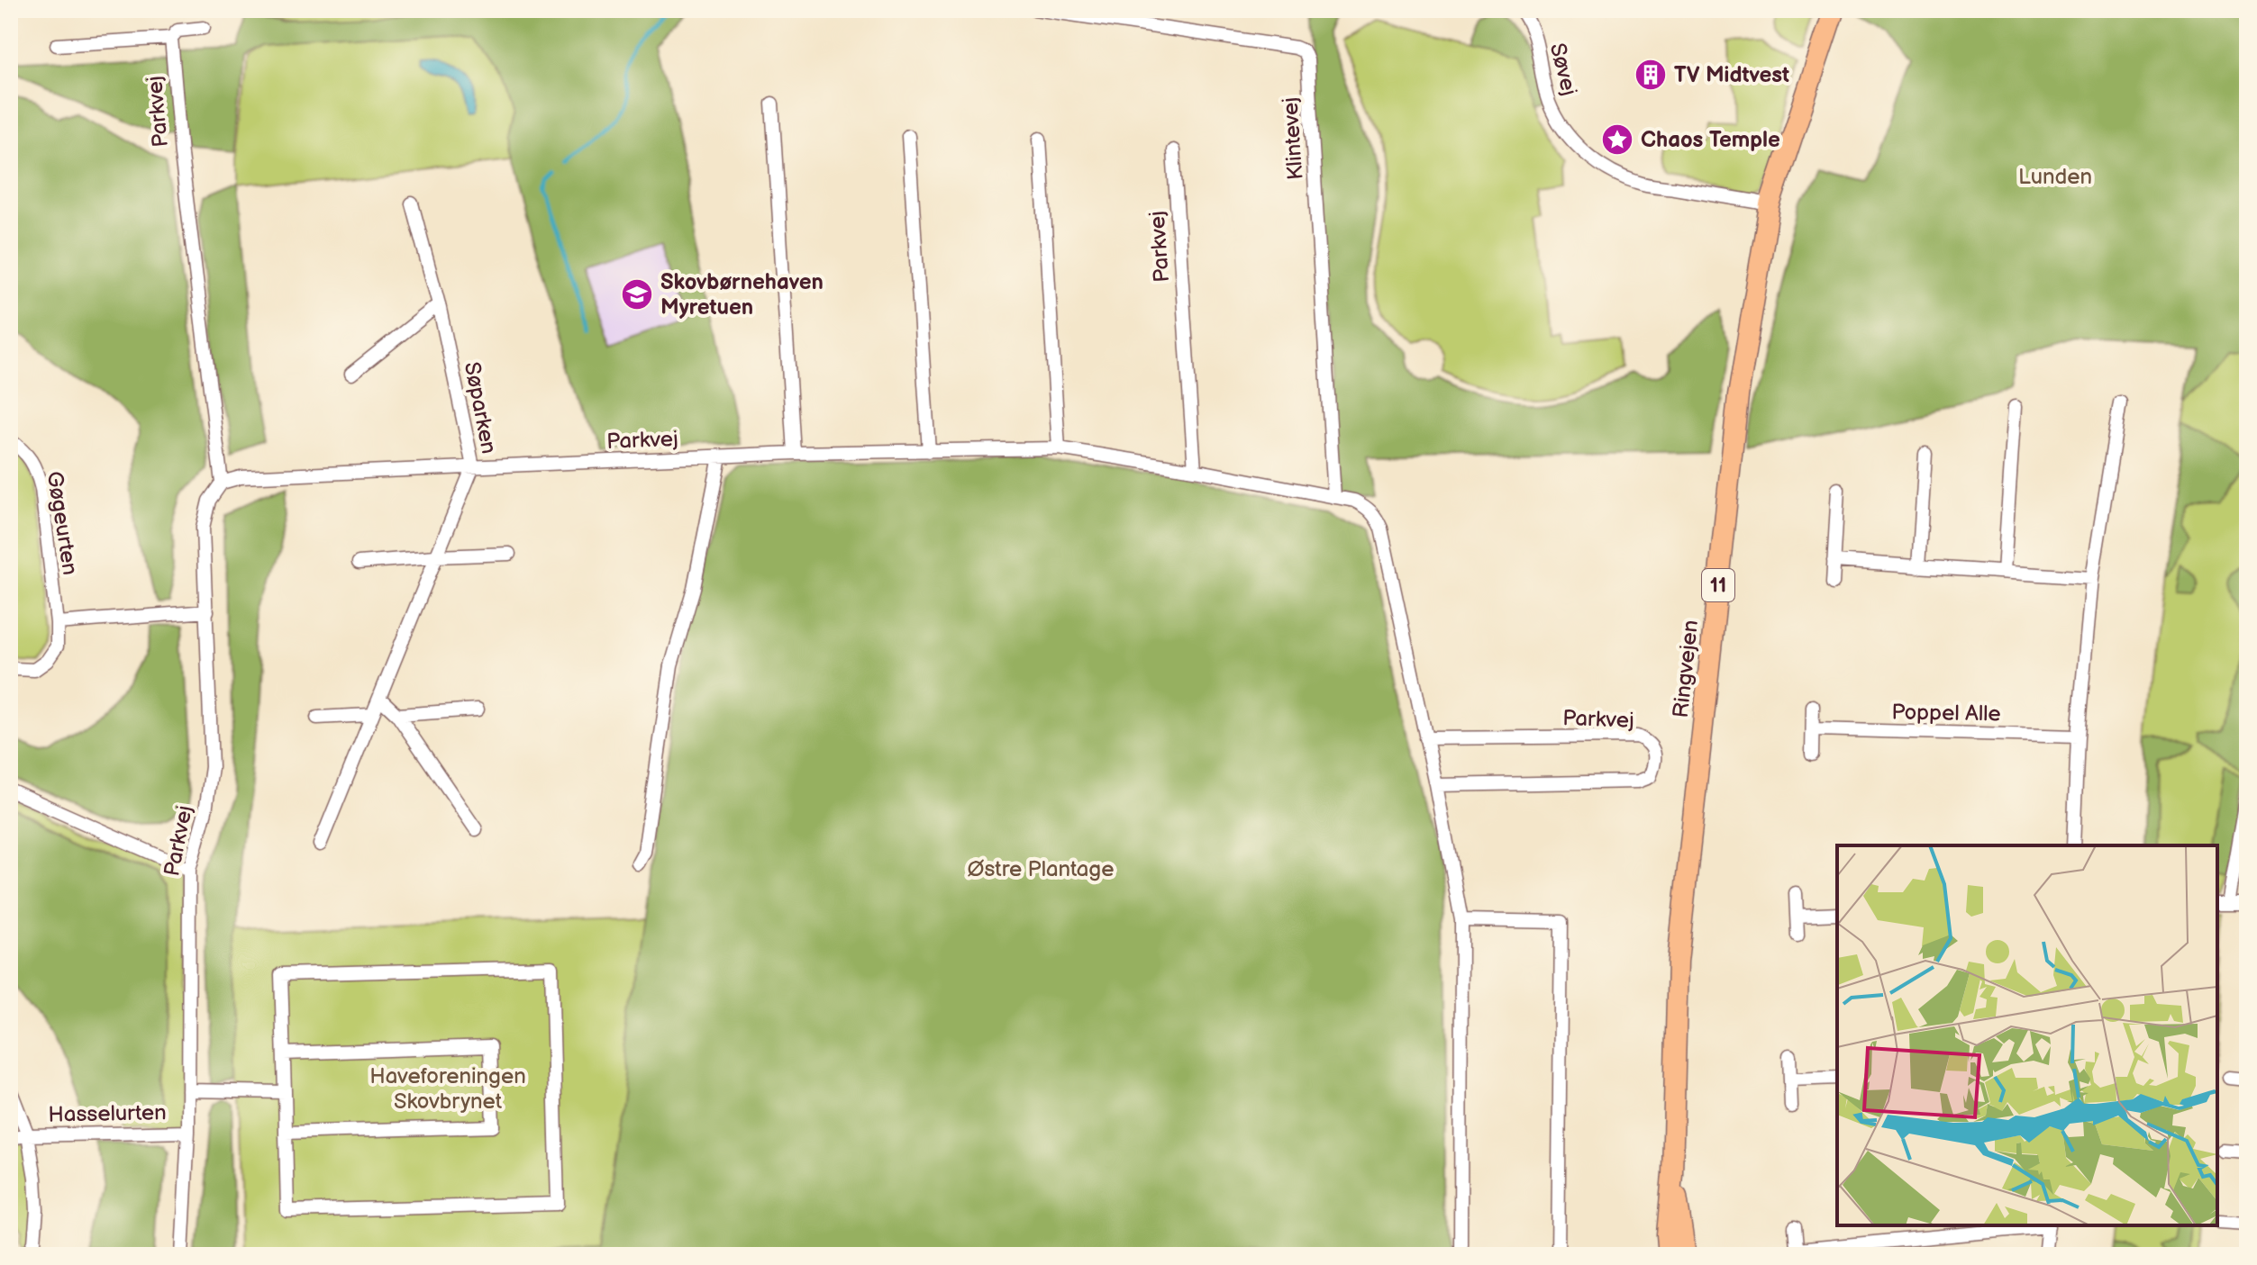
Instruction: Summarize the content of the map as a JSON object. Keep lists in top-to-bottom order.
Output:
{
  "streets": {
    "main road": ["11", "Ringvejen"],
    "street": [
      "Søvej",
      "Parkvej",
      "Klintevej",
      "Søparken",
      "Gøgeurten",
      "Poppel Alle",
      "Hasselurten"
    ]
  },
  "crossings": [
    ["Søvej", "Ringvejen"],
    ["Parkvej", "Klintevej"],
    ["Parkvej", "Søparken"],
    ["Parkvej", "Hasselurten"]
  ],
  "parks": ["Lunden", "Østre Plantage", "Haveforeningen Skovbrynet"],
  "places": {
    "building": ["TV Midtvest"],
    "place": ["Chaos Temple"],
    "school or university": ["Skovbørnehaven Myretuen"]
  }
}
